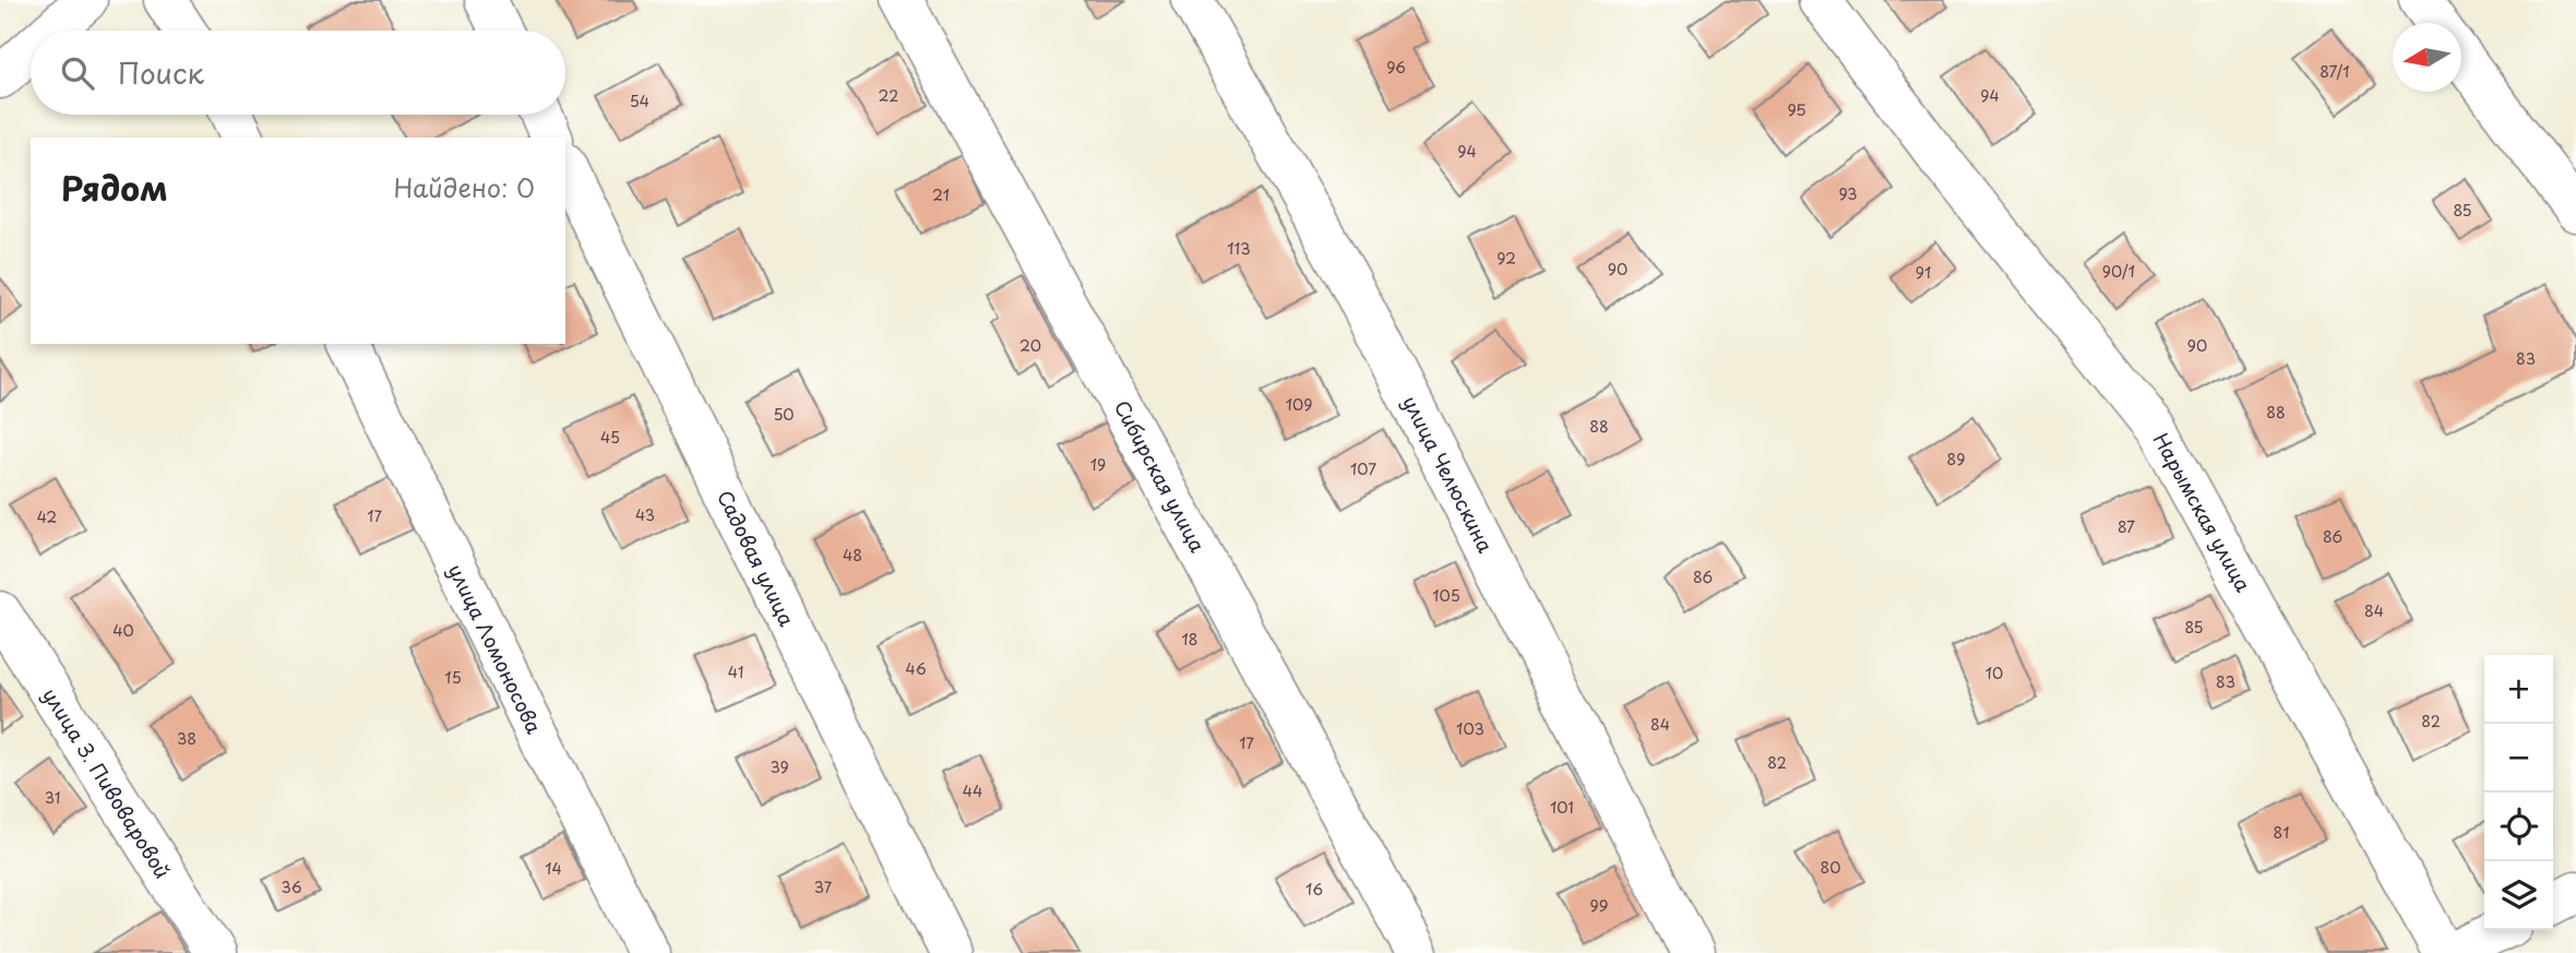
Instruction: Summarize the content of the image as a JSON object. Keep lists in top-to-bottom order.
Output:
{
  "streets": {
    "street": [
      "улица Челюскина",
      "Сибирская улица",
      "Нарымская улица",
      "Садовая улица",
      "улица Ломоносова",
      "улица З. Пивоваровой"
    ]
  },
  "house_numbers": [
    "96",
    "87/1",
    "22",
    "94",
    "54",
    "95",
    "94",
    "93",
    "21",
    "85",
    "113",
    "92",
    "90",
    "90/1",
    "91",
    "20",
    "90",
    "83",
    "109",
    "88",
    "50",
    "88",
    "45",
    "89",
    "19",
    "107",
    "43",
    "17",
    "42",
    "87",
    "86",
    "48",
    "86",
    "105",
    "84",
    "85",
    "40",
    "18",
    "46",
    "41",
    "10",
    "15",
    "83",
    "82",
    "84",
    "103",
    "38",
    "17",
    "82",
    "39",
    "44",
    "31",
    "101",
    "81",
    "80",
    "14",
    "36",
    "37",
    "16",
    "99"
  ],
  "north": "left",
  "page": {
    "search": "Поиск",
    "heading": ["Рядом", "Найдено: 0"],
    "map_buttons": ["+", "−"]
  }
}
